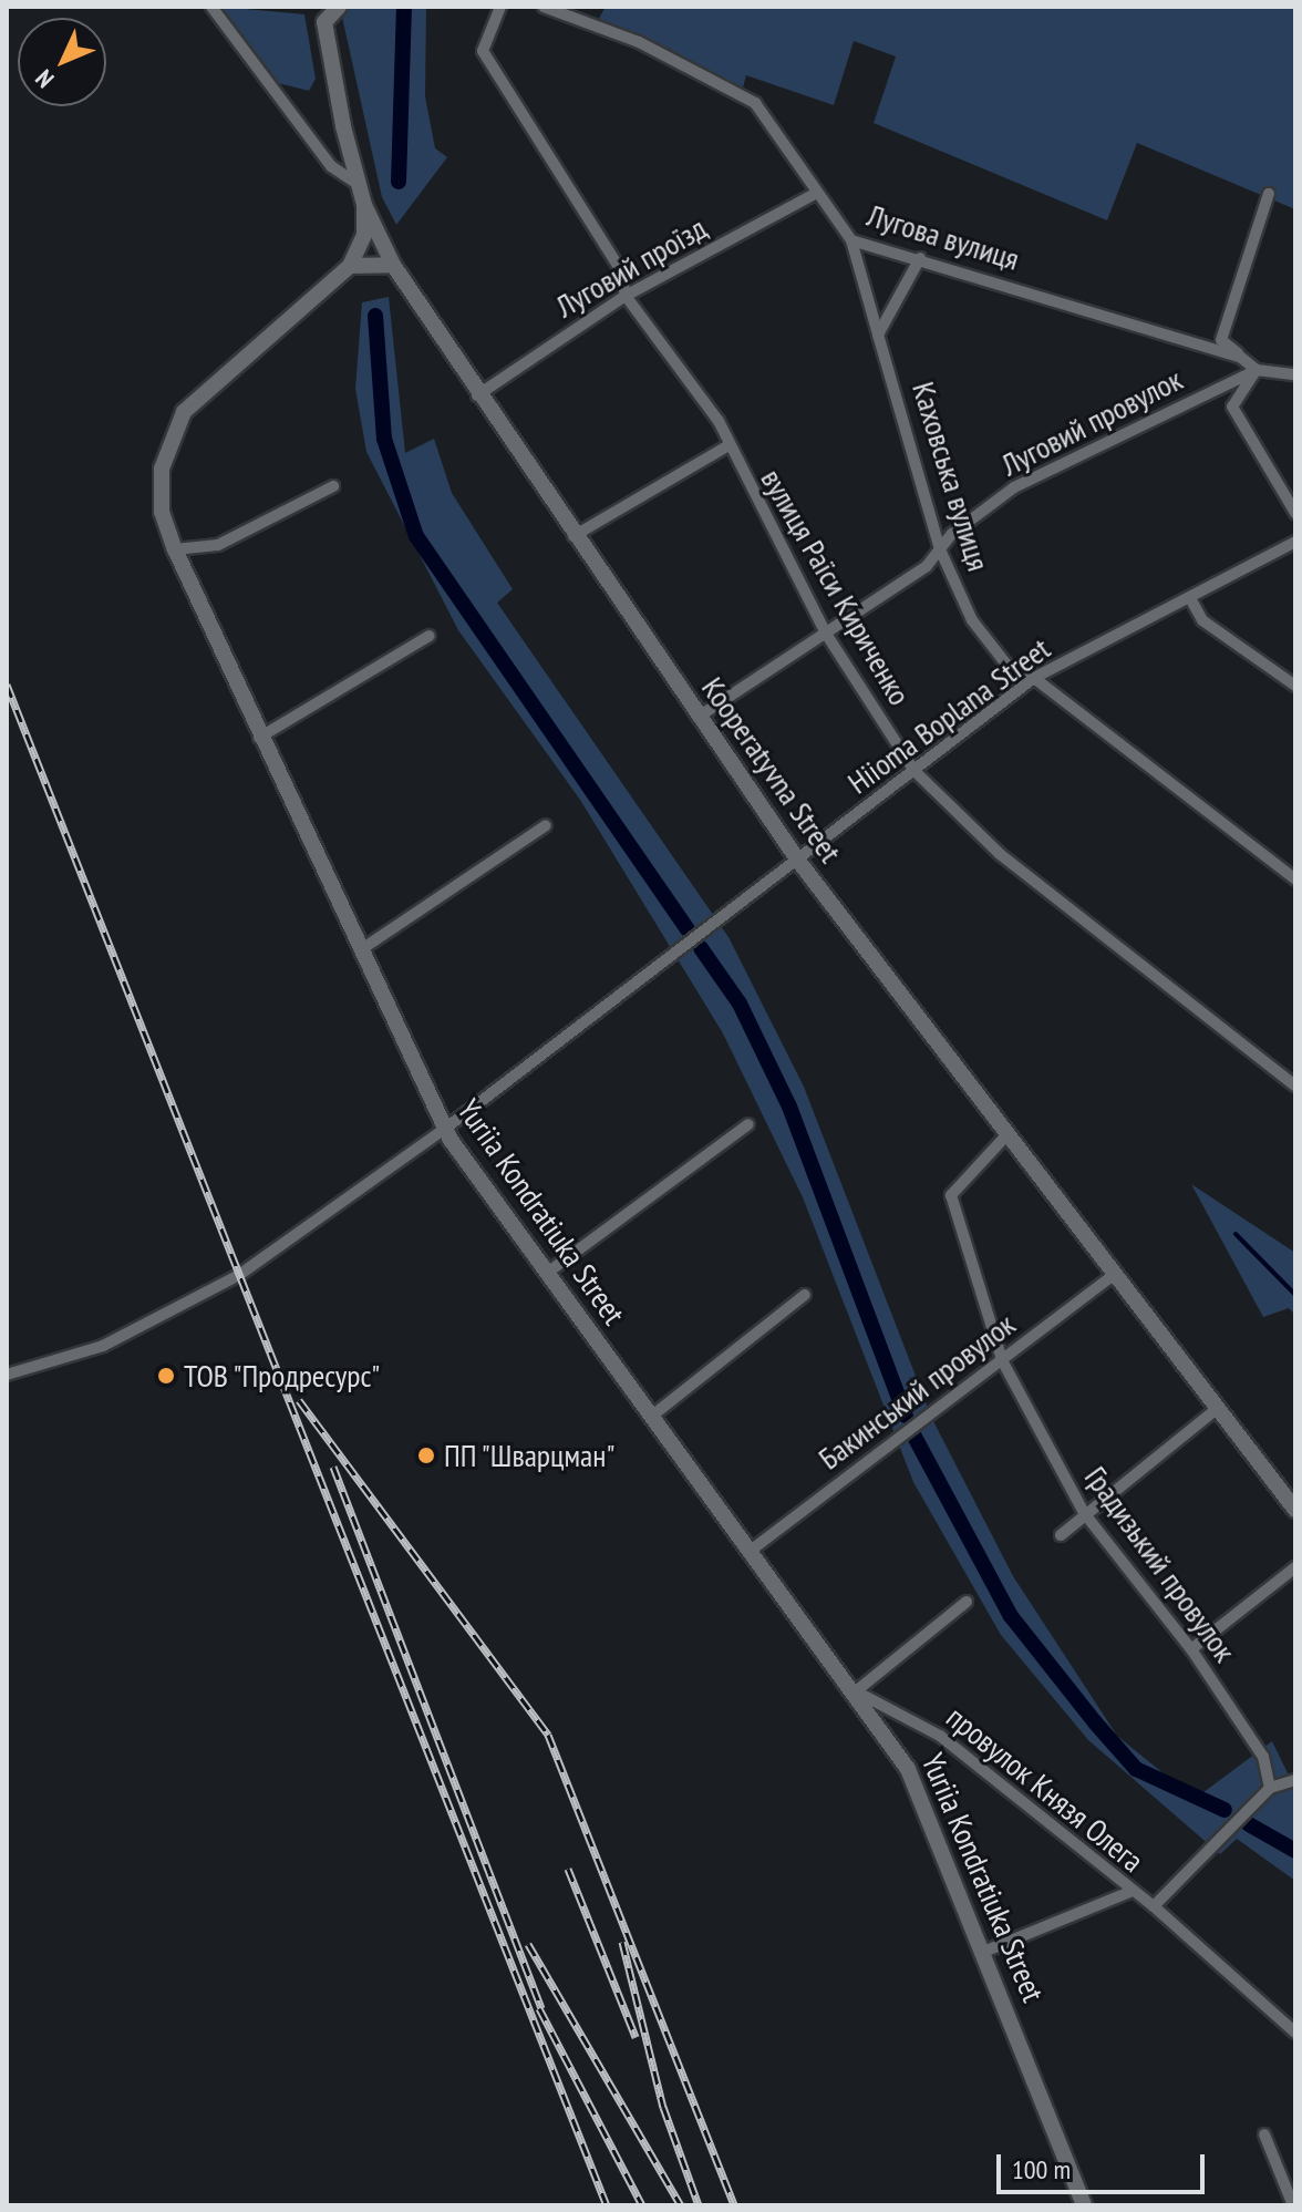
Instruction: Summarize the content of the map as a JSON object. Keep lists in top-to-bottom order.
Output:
{
  "streets": {
    "street": [
      "Лугова вулиця",
      "Луговий проїзд",
      "Луговий провулок",
      "Каховська вулиця",
      "вулиця Раїси Кириченко",
      "Hiioma Boplana Street",
      "Kooperatyvna Street",
      "Yuriia Kondratiuka Street",
      "Бакинський провулок",
      "Градизький провулок",
      "провулок Князя Олега"
    ]
  },
  "crossings": [
    ["Лугова вулиця", "Луговий проїзд"],
    ["Лугова вулиця", "Луговий провулок"],
    ["Лугова вулиця", "Каховська вулиця"],
    ["Луговий проїзд", "вулиця Раїси Кириченко"],
    ["Луговий проїзд", "Kooperatyvna Street"],
    ["Луговий провулок", "Каховська вулиця"],
    ["Луговий провулок", "вулиця Раїси Кириченко"],
    ["Луговий провулок", "Kooperatyvna Street"],
    ["Каховська вулиця", "Hiioma Boplana Street"],
    ["вулиця Раїси Кириченко", "Hiioma Boplana Street"],
    ["Hiioma Boplana Street", "Kooperatyvna Street"],
    ["Hiioma Boplana Street", "Yuriia Kondratiuka Street"],
    ["Kooperatyvna Street", "Yuriia Kondratiuka Street"],
    ["Kooperatyvna Street", "Бакинський провулок"],
    ["Kooperatyvna Street", "Градизький провулок"],
    ["Yuriia Kondratiuka Street", "Бакинський провулок"],
    ["Yuriia Kondratiuka Street", "провулок Князя Олега"],
    ["Бакинський провулок", "Градизький провулок"]
  ],
  "places": ["ТОВ \"Продресурс\"", "ПП \"Шварцман\""],
  "scale_bar": "100 m",
  "north": "bottom left"
}
